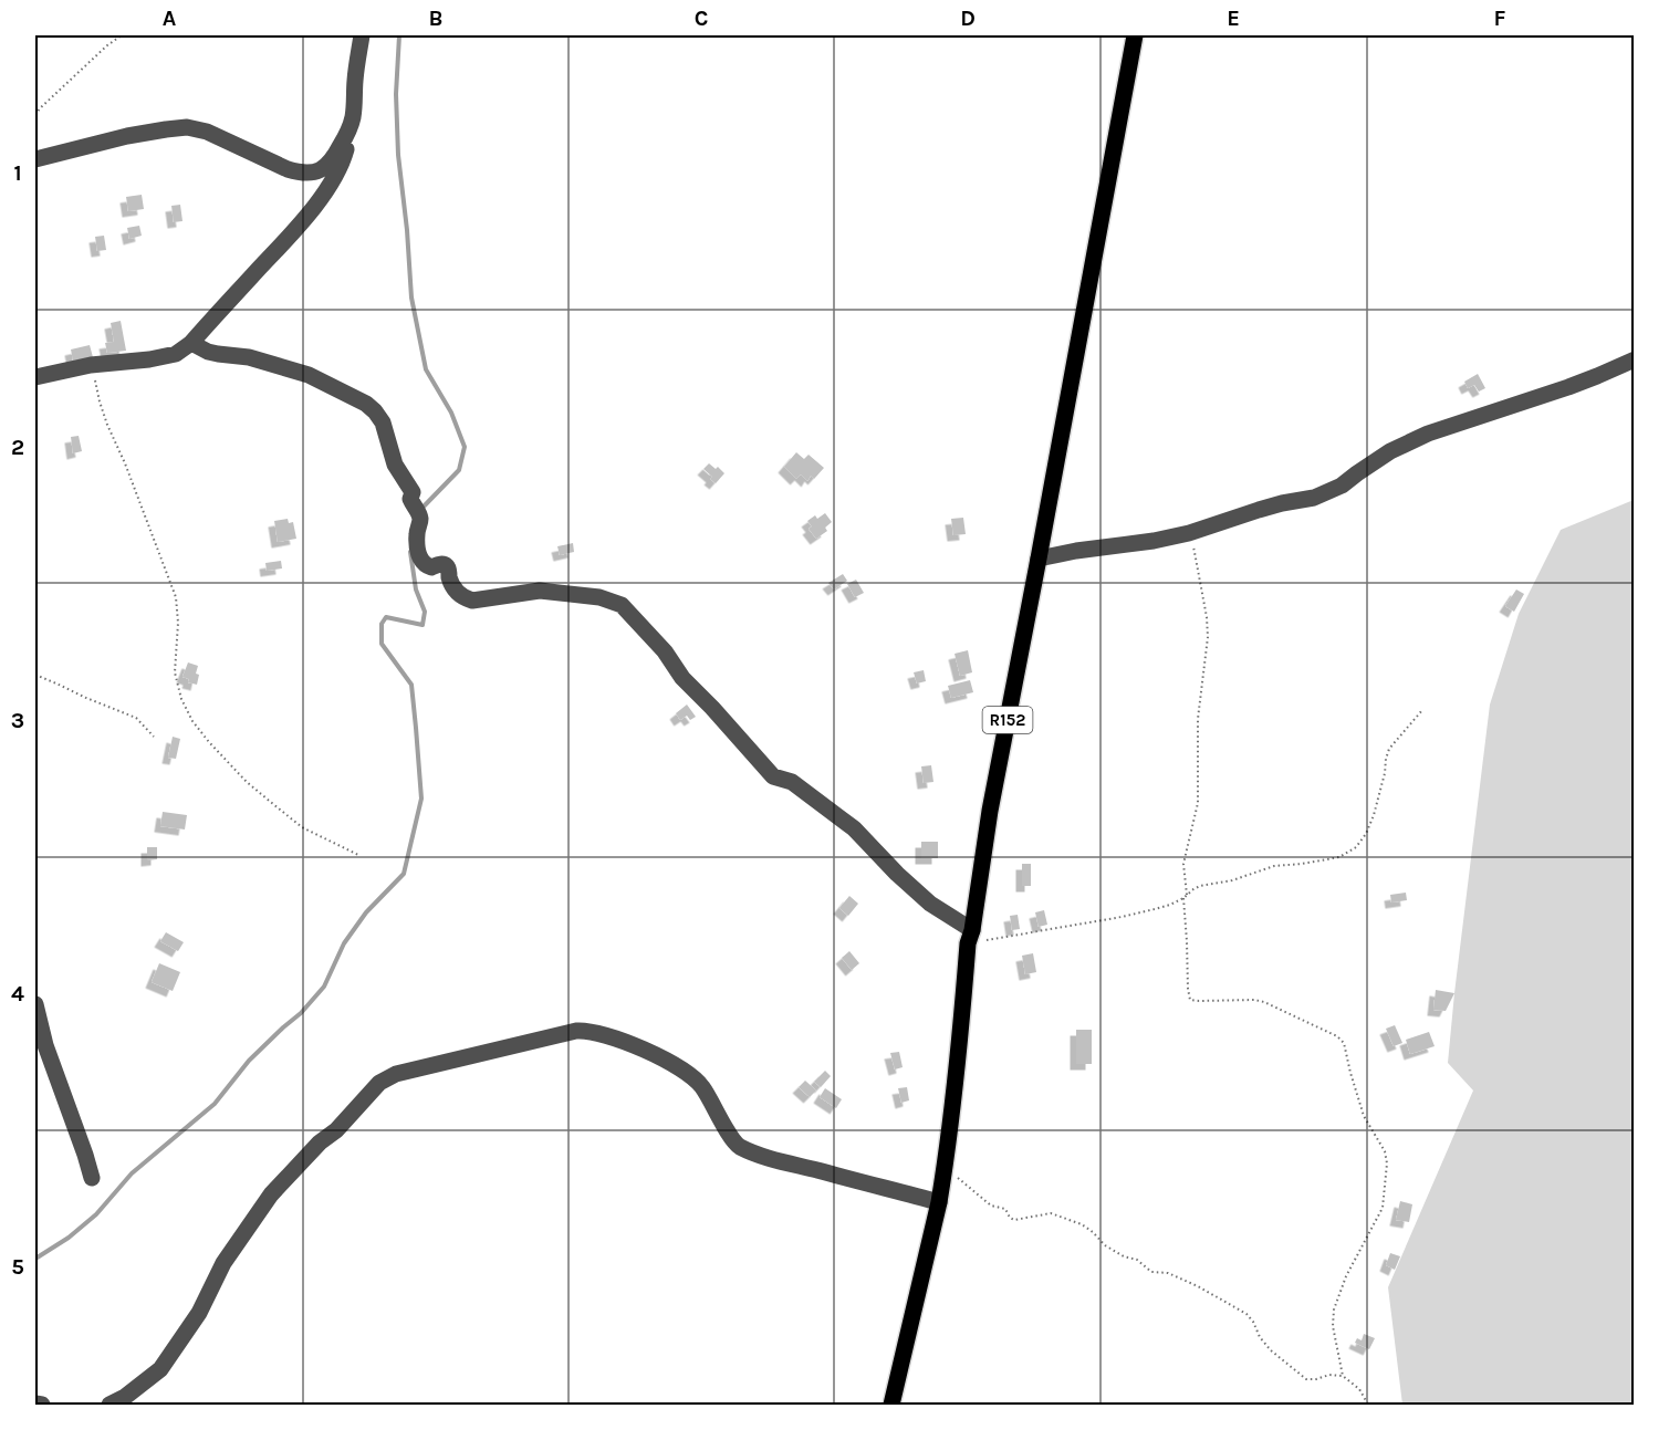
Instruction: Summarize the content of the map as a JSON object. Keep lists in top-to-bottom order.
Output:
{
  "streets": {
    "main road": ["R152"]
  },
  "grid": {
    "columns": [
      "A",
      "B",
      "C",
      "D",
      "E",
      "F"
    ],
    "rows": [
      "1",
      "2",
      "3",
      "4",
      "5"
    ]
  }
}
